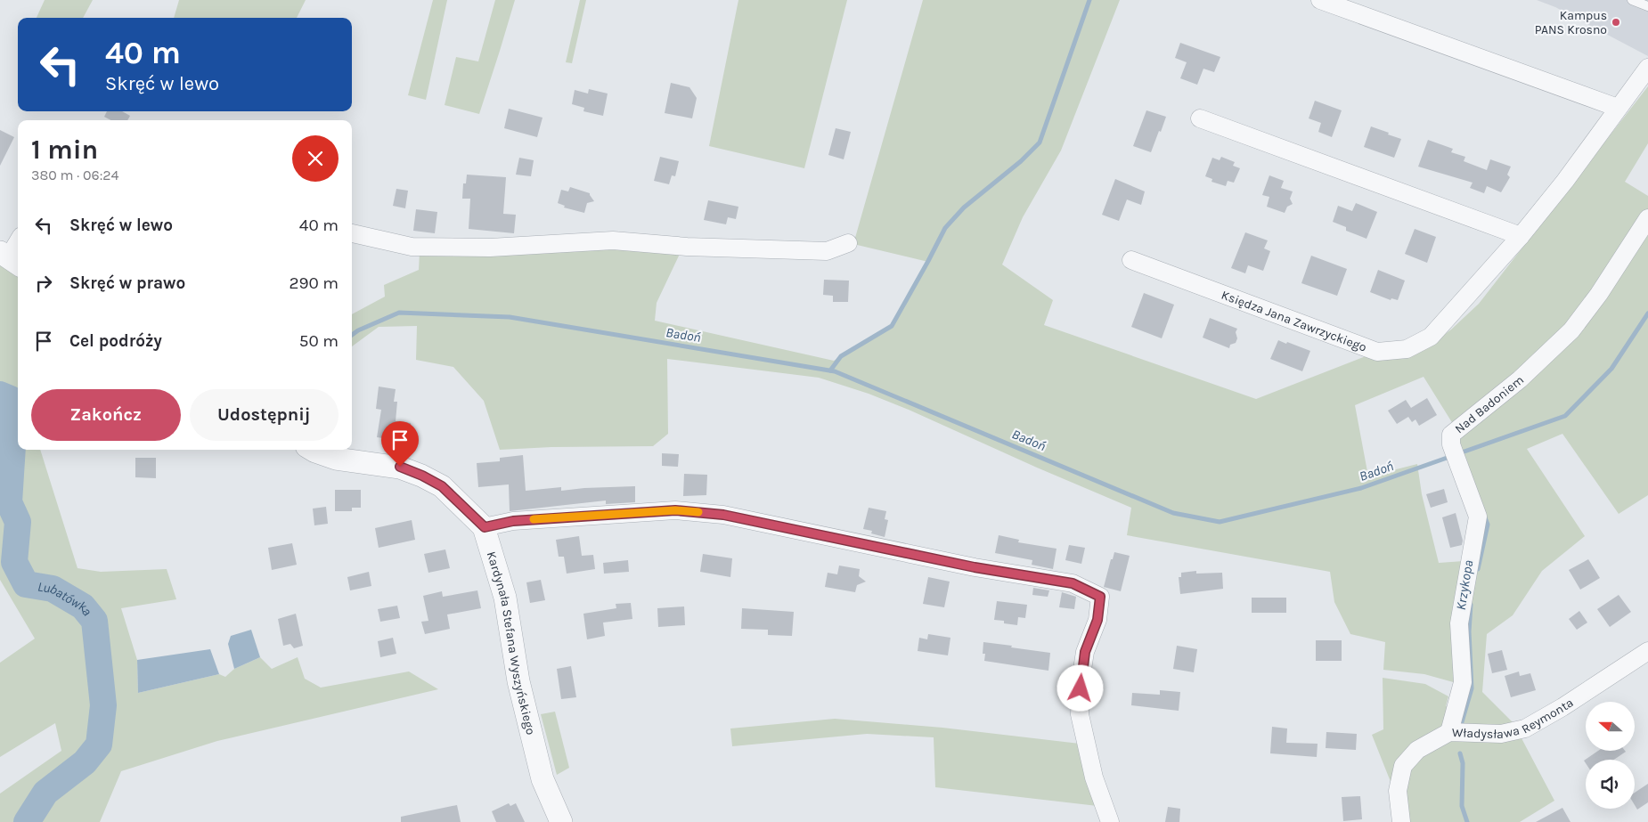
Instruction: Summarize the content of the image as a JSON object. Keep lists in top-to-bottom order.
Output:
{
  "streets": {
    "street": [
      "Księdza Jana Zawrzyckiego",
      "Nad Badoniem",
      "Kardynała Stefana Wyszyńskiego",
      "Władysława Reymonta"
    ]
  },
  "crossings": [
    ["Nad Badoniem", "Władysława Reymonta"]
  ],
  "water": ["Badoń", "Krzykopa", "Lubatówka"],
  "places": ["Kampus PANS Krosno"],
  "north": "left",
  "page": {
    "turn": ["40 m", "Skręć w lewo"],
    "heading": ["1 min", "380 m · 06:24"],
    "list": [
      {
        "name": "Skręć w lewo",
        "value": "40 m"
      },
      {
        "name": "Skręć w prawo",
        "value": "290 m"
      },
      {
        "name": "Cel podróży",
        "value": "50 m"
      }
    ],
    "buttons": ["Zakończ", "Udostępnij"]
  }
}
